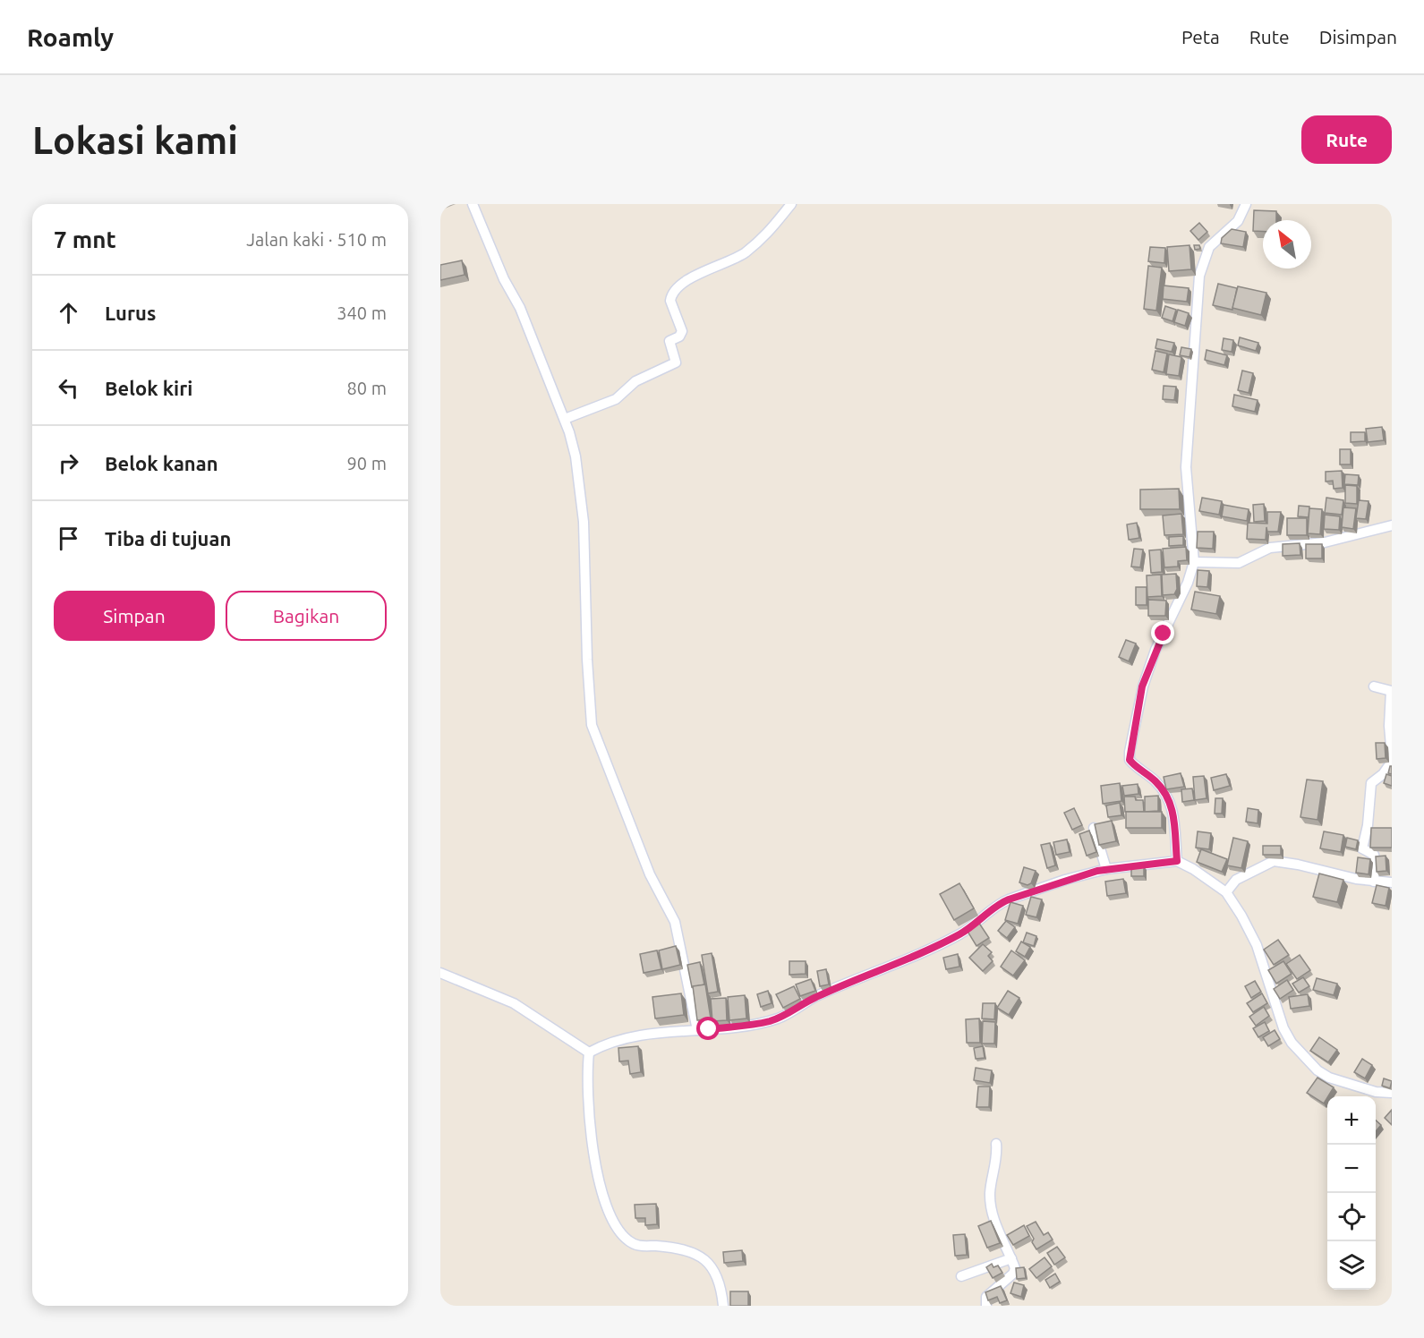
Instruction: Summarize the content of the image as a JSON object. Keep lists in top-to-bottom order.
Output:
{
  "north": "top left",
  "page": {
    "header": "Roamly",
    "nav": ["Peta", "Rute", "Disimpan"],
    "buttons": [
      "Rute",
      ["Simpan", "Bagikan"]
    ],
    "title": "Lokasi kami",
    "heading": ["7 mnt", "Jalan kaki · 510 m"],
    "list": [
      ["Lurus", "340 m"],
      ["Belok kiri", "80 m"],
      ["Belok kanan", "90 m"],
      "Tiba di tujuan"
    ],
    "map_buttons": ["+", "−"]
  }
}
